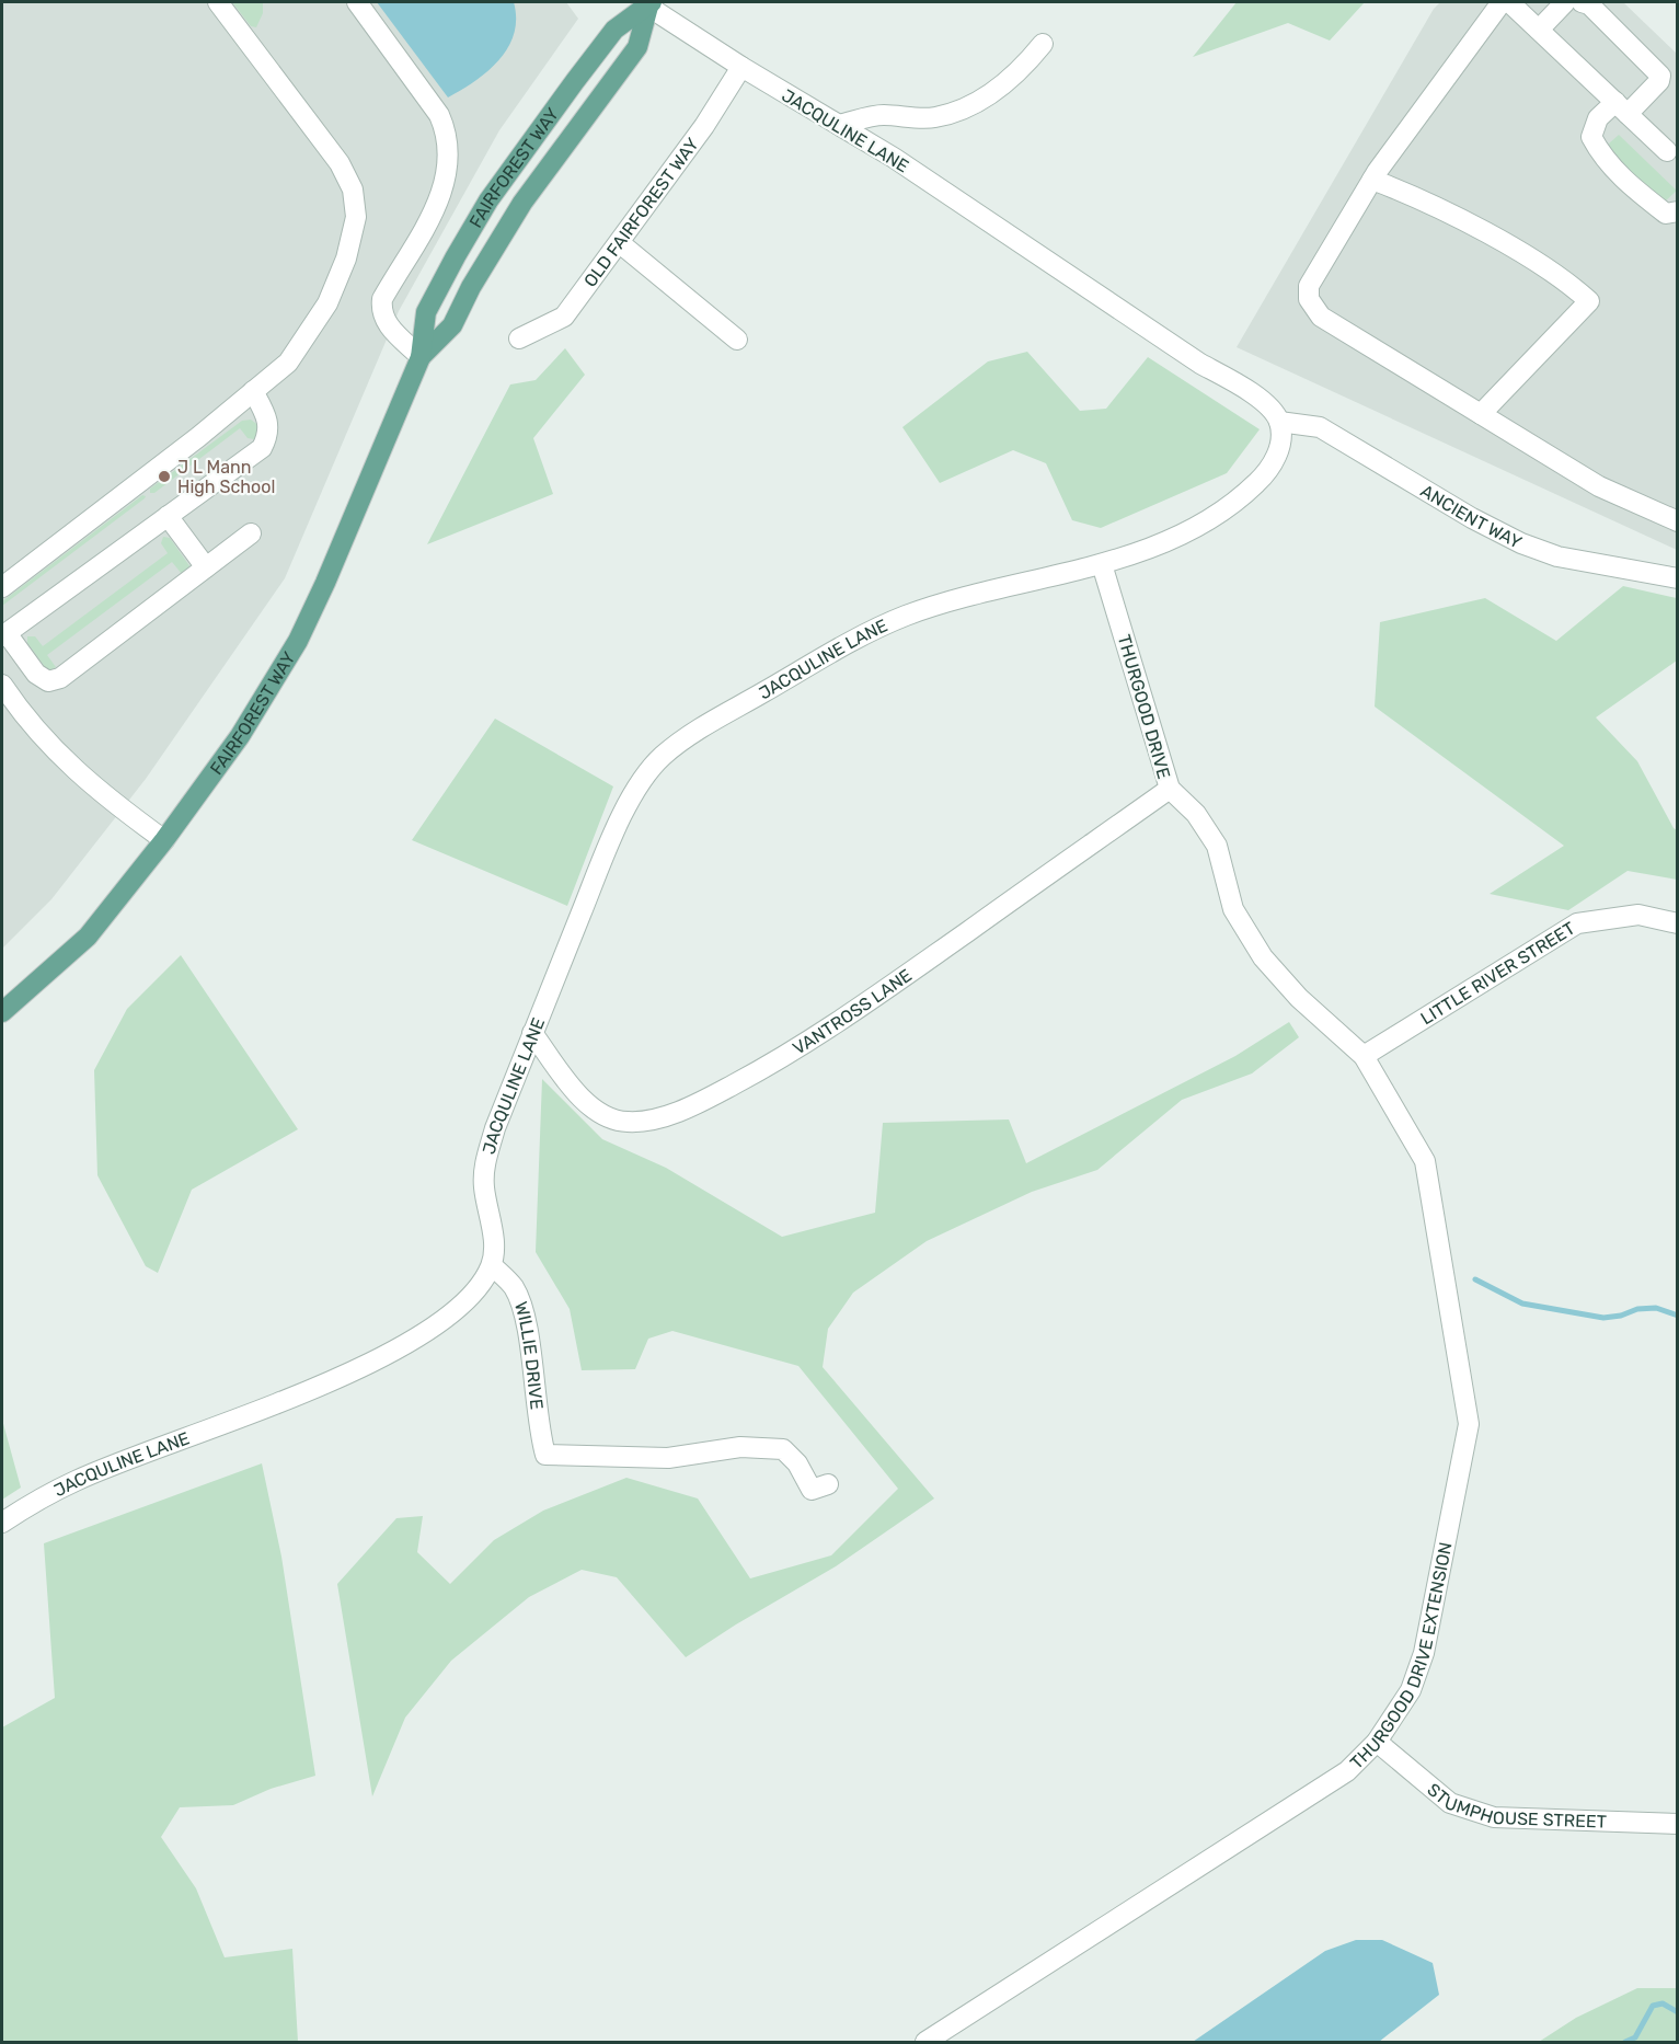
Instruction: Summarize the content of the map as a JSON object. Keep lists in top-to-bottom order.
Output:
{
  "streets": {
    "main road": ["FAIRFOREST WAY"],
    "street": [
      "JACQULINE LANE",
      "OLD FAIRFOREST WAY",
      "ANCIENT WAY",
      "THURGOOD DRIVE",
      "LITTLE RIVER STREET",
      "VANTROSS LANE",
      "WILLIE DRIVE",
      "THURGOOD DRIVE EXTENSION",
      "STUMPHOUSE STREET"
    ]
  },
  "crossings": [
    ["JACQULINE LANE", "FAIRFOREST WAY"],
    ["JACQULINE LANE", "OLD FAIRFOREST WAY"],
    ["JACQULINE LANE", "ANCIENT WAY"],
    ["JACQULINE LANE", "THURGOOD DRIVE"],
    ["JACQULINE LANE", "VANTROSS LANE"],
    ["JACQULINE LANE", "WILLIE DRIVE"],
    ["THURGOOD DRIVE", "LITTLE RIVER STREET"],
    ["THURGOOD DRIVE", "VANTROSS LANE"],
    ["THURGOOD DRIVE", "THURGOOD DRIVE EXTENSION"],
    ["LITTLE RIVER STREET", "THURGOOD DRIVE EXTENSION"],
    ["THURGOOD DRIVE EXTENSION", "STUMPHOUSE STREET"]
  ],
  "places": ["J L Mann High School"]
}
